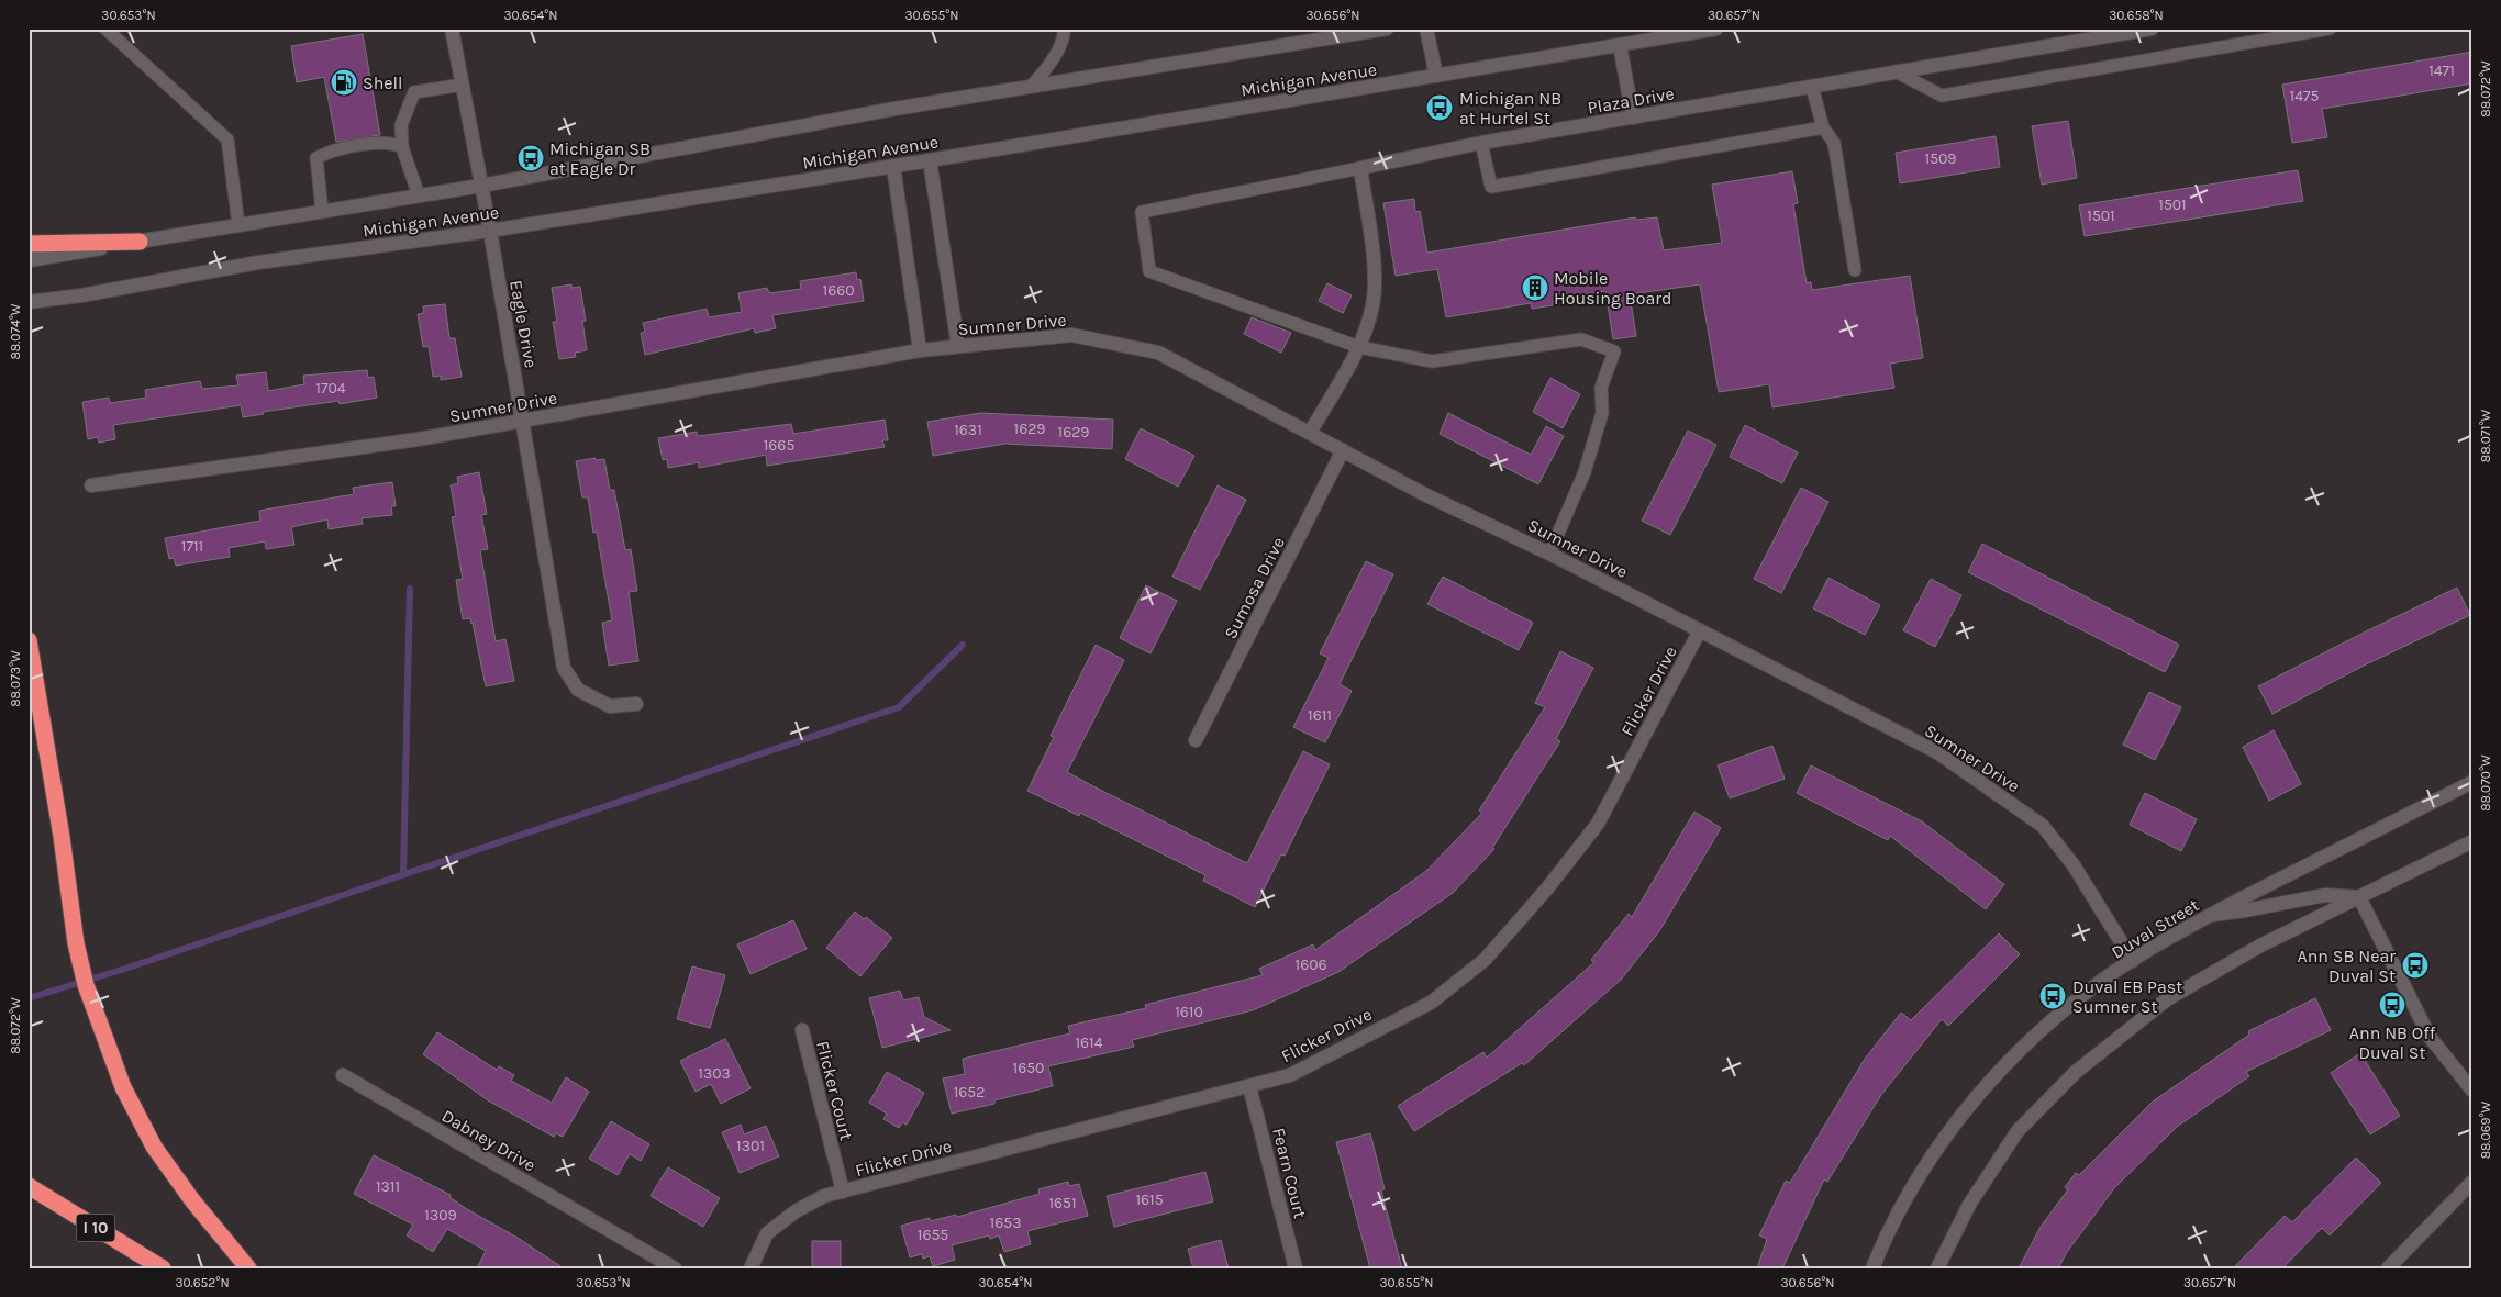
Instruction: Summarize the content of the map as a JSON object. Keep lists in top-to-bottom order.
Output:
{
  "streets": {
    "highway": ["I 10"],
    "street": [
      "Michigan Avenue",
      "Plaza Drive",
      "Eagle Drive",
      "Sumner Drive",
      "Sumosa Drive",
      "Flicker Drive",
      "Duval Street",
      "Flicker Court",
      "Dabney Drive",
      "Fearn Court"
    ]
  },
  "crossings": [
    ["Michigan Avenue", "Eagle Drive"],
    ["Eagle Drive", "Sumner Drive"],
    ["Sumner Drive", "Sumosa Drive"],
    ["Sumner Drive", "Flicker Drive"],
    ["Sumner Drive", "Duval Street"],
    ["Flicker Drive", "Flicker Court"],
    ["Flicker Drive", "Fearn Court"]
  ],
  "places": {
    "fuel station": ["Shell"],
    "bus stop": [
      "Michigan NB at Hurtel St",
      "Michigan SB at Eagle Dr",
      "Ann SB Near Duval St",
      "Duval EB Past Sumner St",
      "Ann NB Off Duval St"
    ],
    "building": ["Mobile Housing Board"]
  },
  "house_numbers": [
    "1471",
    "1475",
    "1509",
    "1501",
    "1501",
    "1660",
    "1704",
    "1629",
    "1631",
    "1629",
    "1665",
    "1711",
    "1611",
    "1606",
    "1610",
    "1614",
    "1650",
    "1303",
    "1652",
    "1301",
    "1311",
    "1615",
    "1651",
    "1309",
    "1653",
    "1655"
  ],
  "coordinates": [
    "30.653°N",
    "30.654°N",
    "30.655°N",
    "30.656°N",
    "30.657°N",
    "30.658°N",
    "88.072°W",
    "88.074°W",
    "88.071°W",
    "88.073°W",
    "88.070°W",
    "88.069°W",
    "30.652°N"
  ]
}
